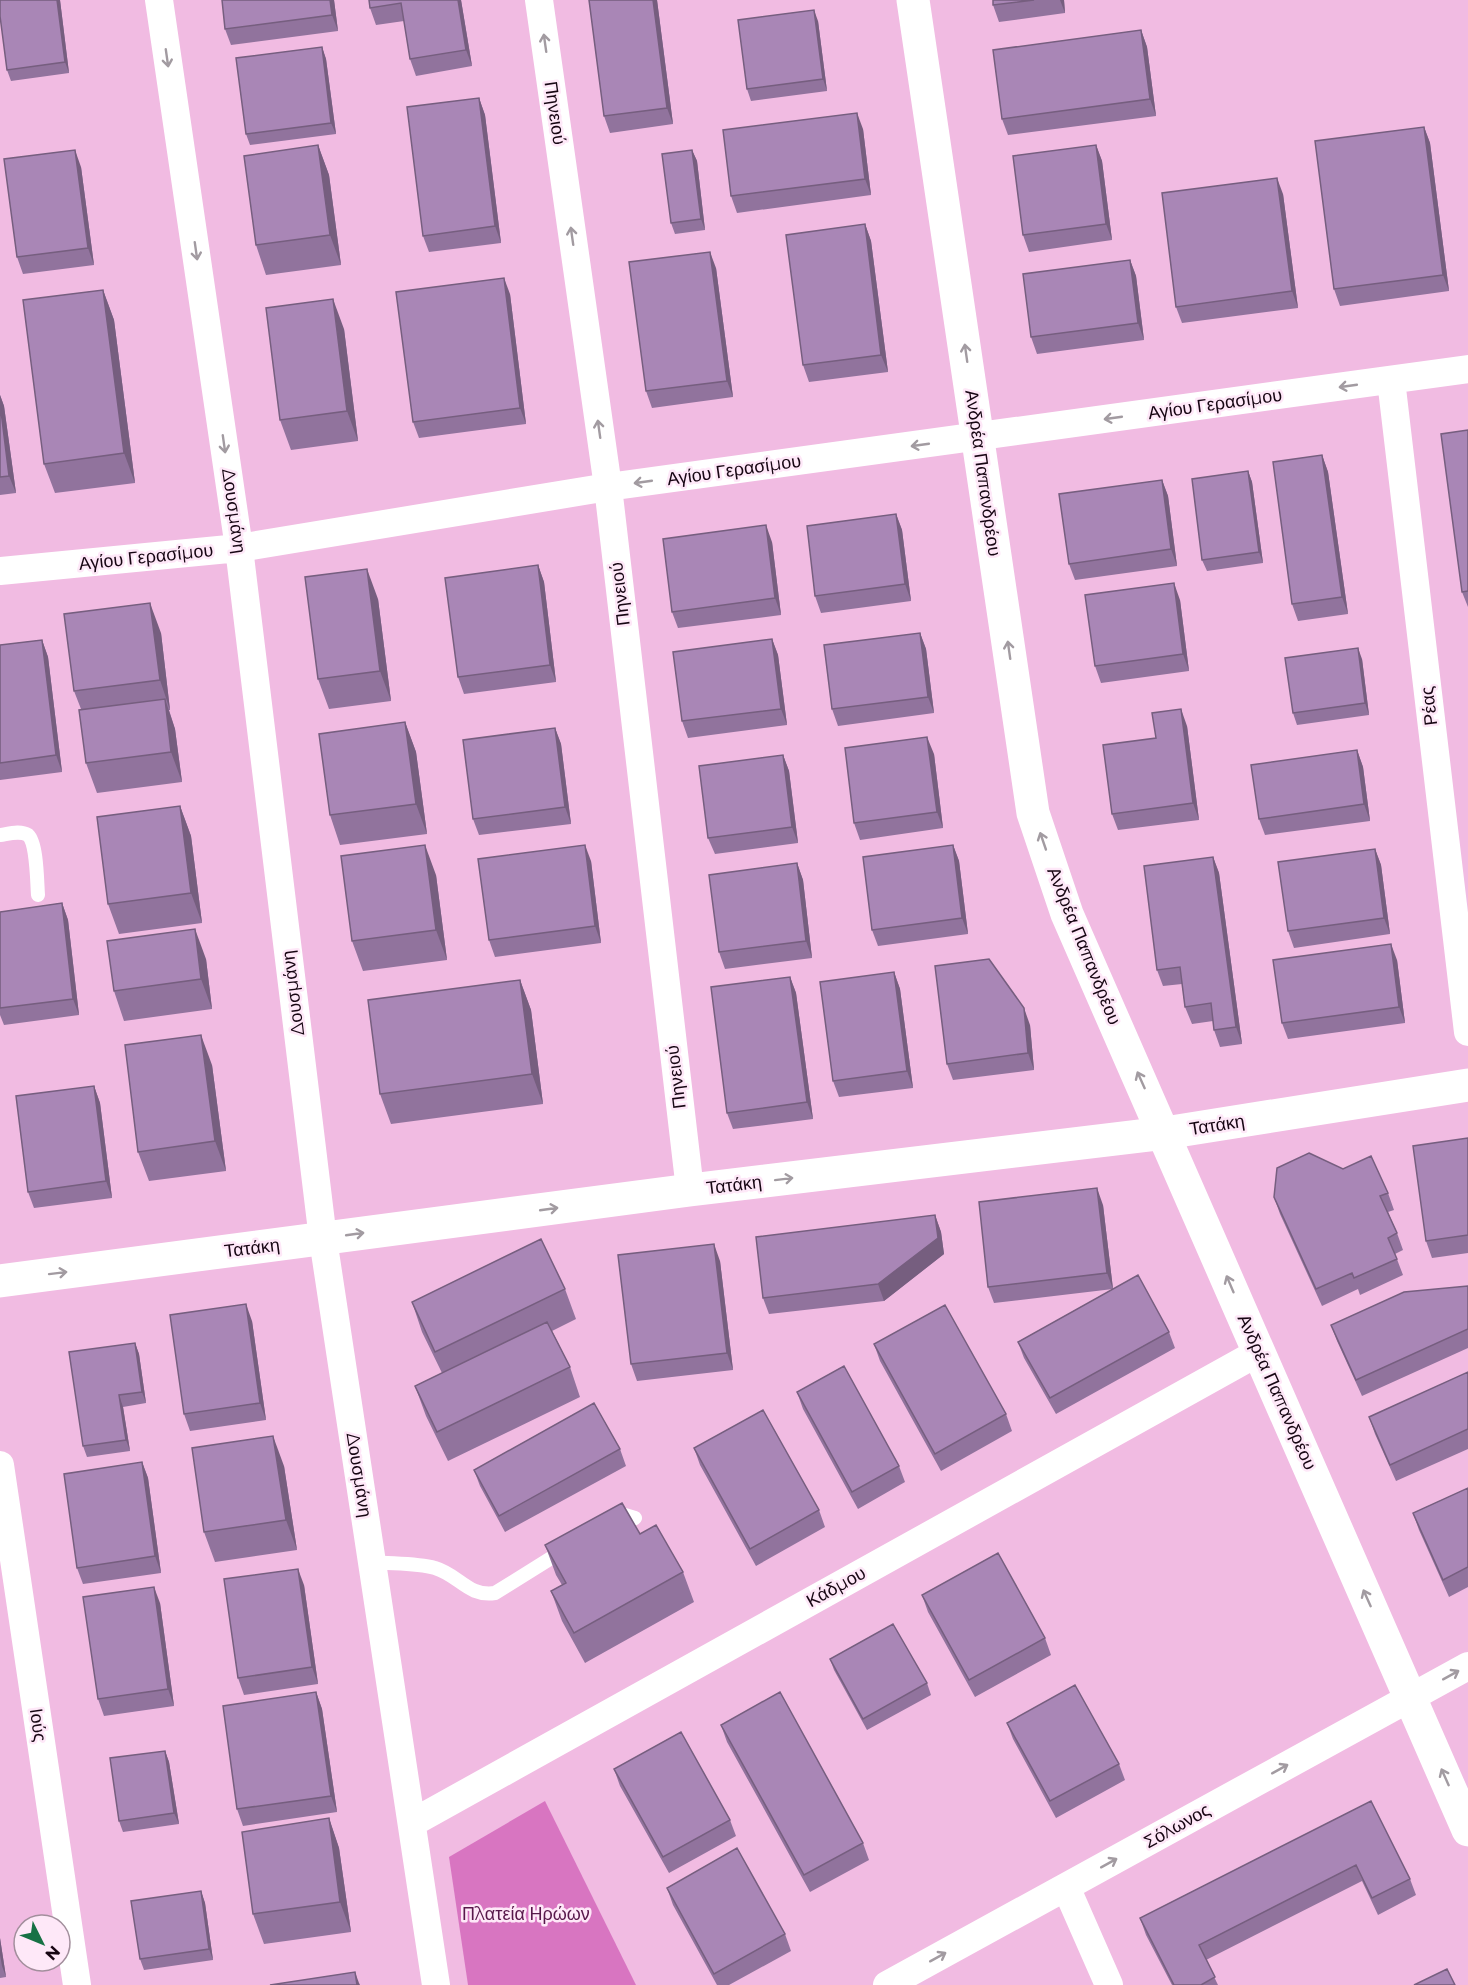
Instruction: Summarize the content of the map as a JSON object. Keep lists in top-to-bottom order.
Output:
{
  "streets": {
    "street": [
      "Πηνειού",
      "Αγίου Γερασίμου",
      "Ανδρέα Παπανδρέου",
      "Δουσμάνη",
      "Ρέας",
      "Τατάκη",
      "Κάδμου",
      "Ιούς",
      "Σόλωνος"
    ]
  },
  "crossings": [
    ["Πηνειού", "Αγίου Γερασίμου"],
    ["Πηνειού", "Τατάκη"],
    ["Αγίου Γερασίμου", "Ανδρέα Παπανδρέου"],
    ["Αγίου Γερασίμου", "Δουσμάνη"],
    ["Αγίου Γερασίμου", "Ρέας"],
    ["Ανδρέα Παπανδρέου", "Τατάκη"],
    ["Ανδρέα Παπανδρέου", "Κάδμου"],
    ["Ανδρέα Παπανδρέου", "Σόλωνος"],
    ["Δουσμάνη", "Τατάκη"],
    ["Δουσμάνη", "Κάδμου"]
  ],
  "one_way": [
    "Πηνειού",
    "Αγίου Γερασίμου",
    "Ανδρέα Παπανδρέου",
    "Τατάκη",
    "Σόλωνος"
  ],
  "parks": ["Πλατεία Ηρώων"],
  "north": "bottom right"
}
